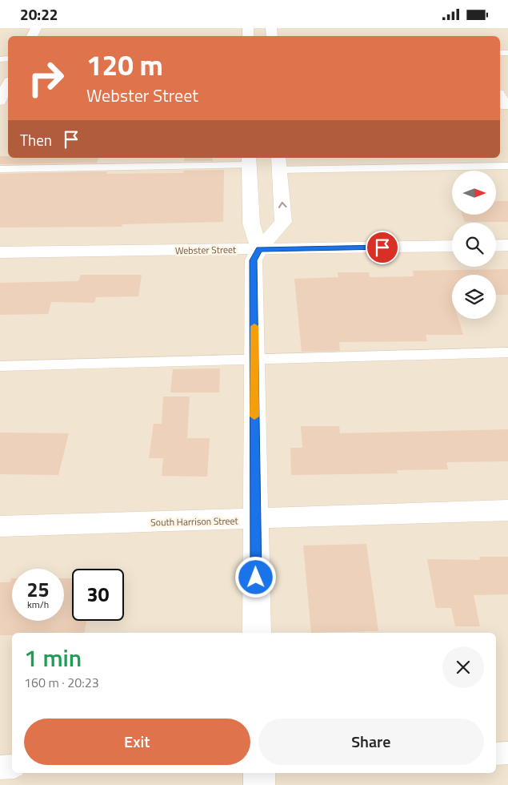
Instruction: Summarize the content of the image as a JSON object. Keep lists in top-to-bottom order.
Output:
{
  "streets": {
    "street": ["Webster Street", "South Harrison Street"]
  },
  "north": "right",
  "page": {
    "status": "20:22",
    "turn": ["120 m", "Webster Street"],
    "then": "Then",
    "speed": "25 km/h",
    "limit": "30",
    "heading": ["1 min", "160 m · 20:23"],
    "buttons": ["Exit", "Share"]
  }
}
